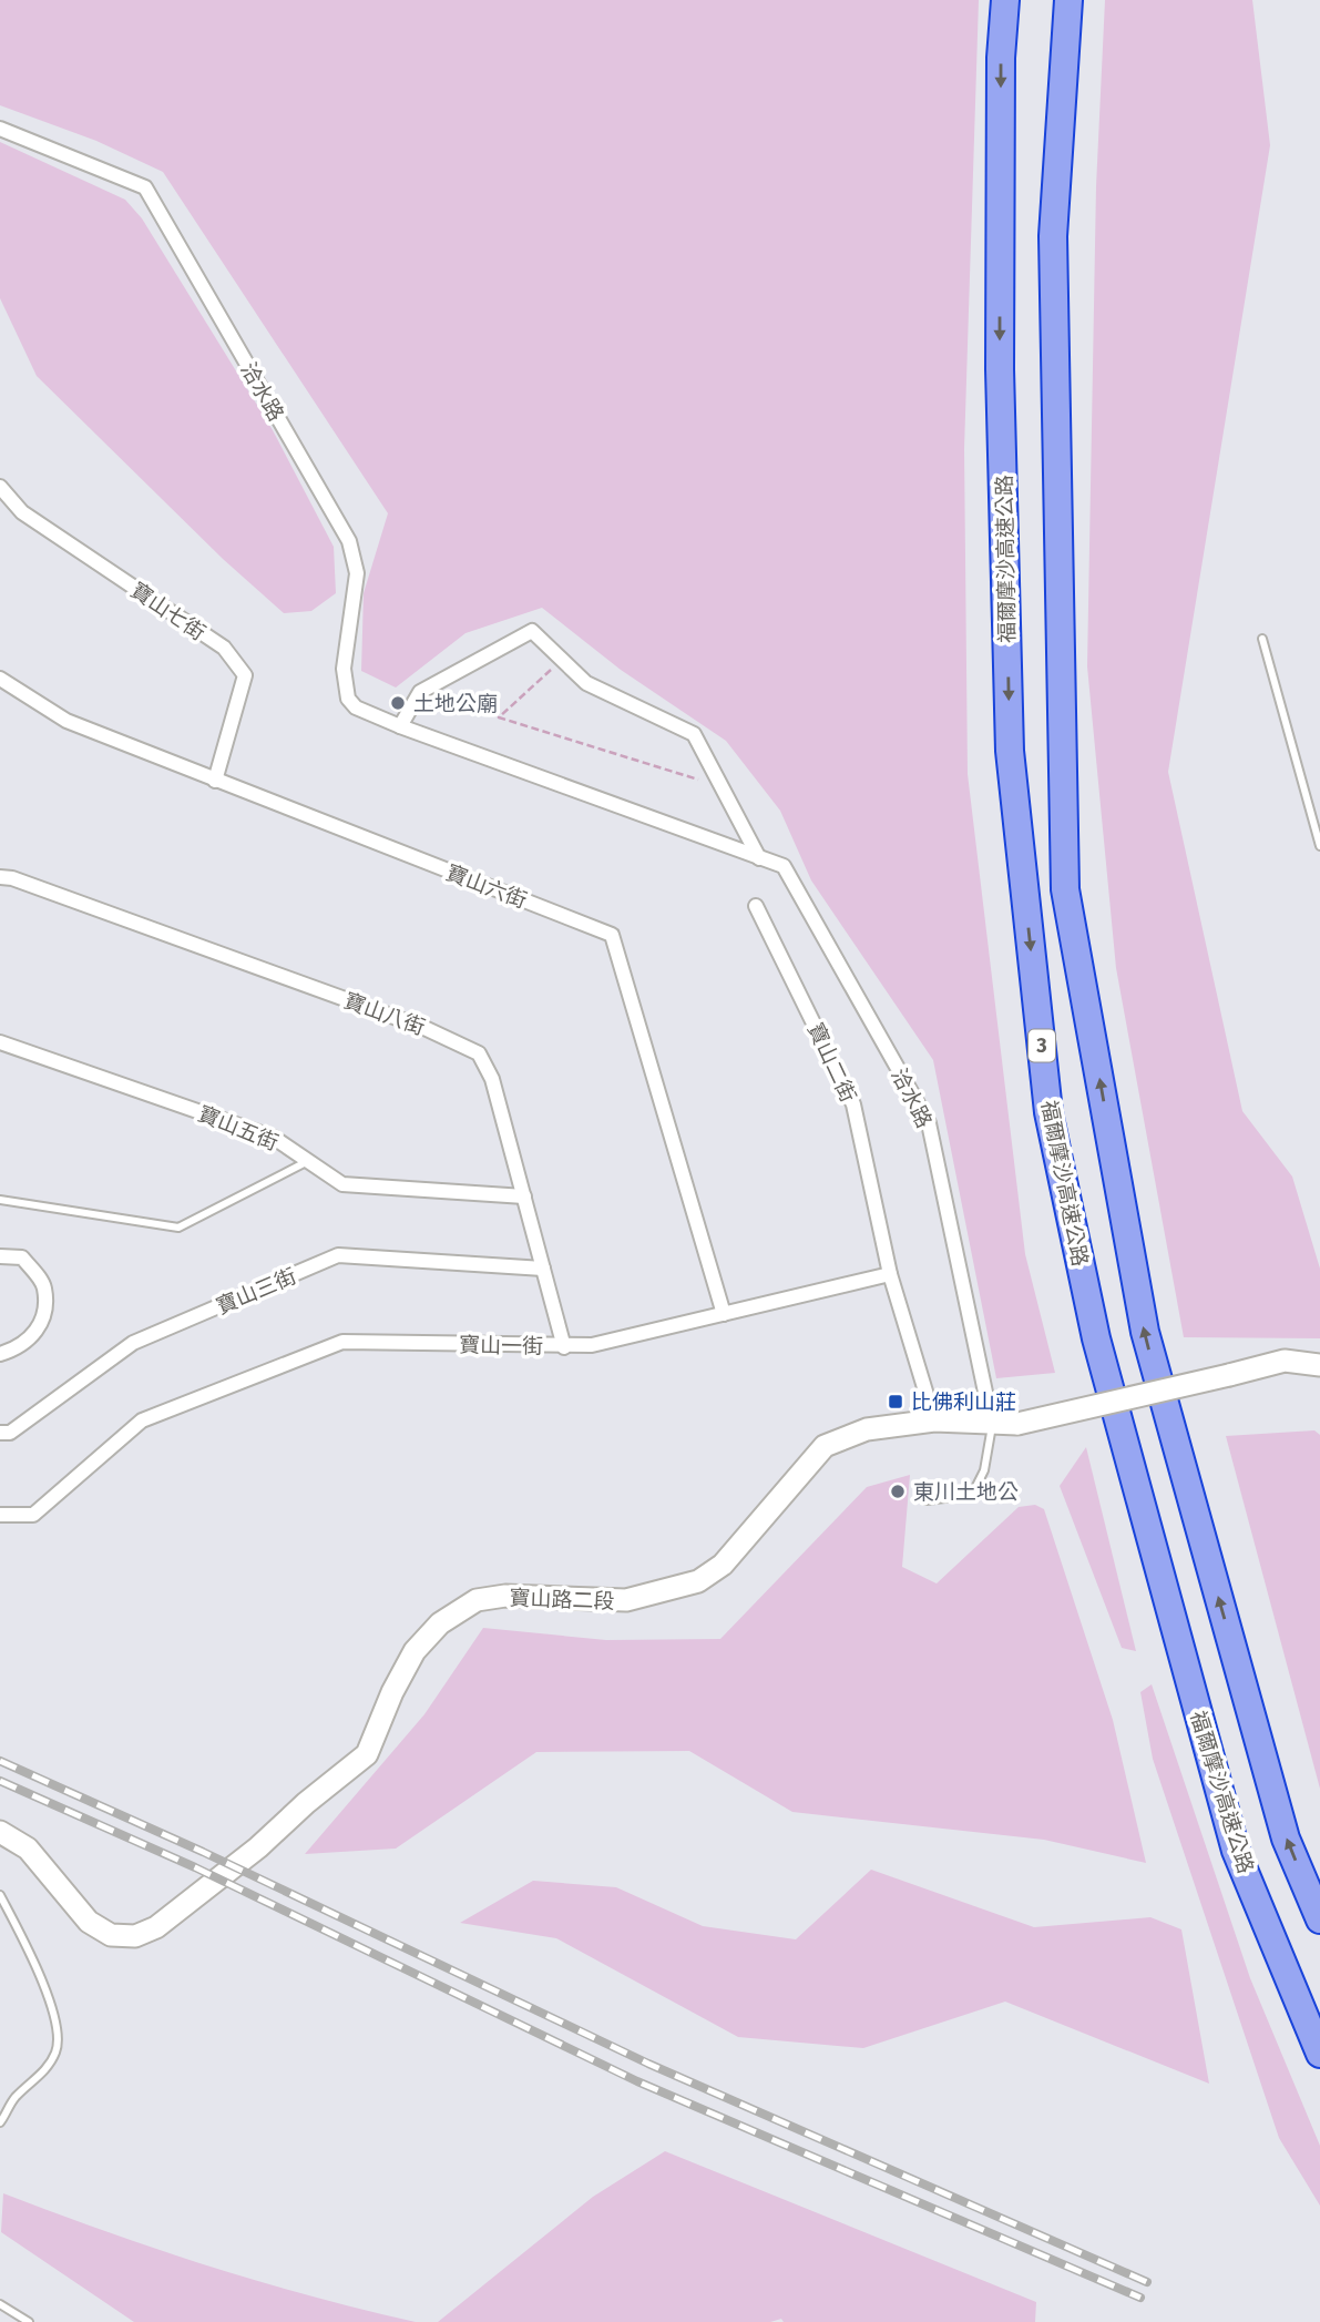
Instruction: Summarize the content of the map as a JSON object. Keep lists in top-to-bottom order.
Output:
{
  "streets": {
    "highway": ["福爾摩沙高速公路", "3"],
    "street": [
      "洽水路",
      "寶山七街",
      "寶山六街",
      "寶山八街",
      "寶山二街",
      "寶山五街",
      "寶山三街",
      "寶山一街",
      "寶山路二段"
    ]
  },
  "crossings": [
    ["洽水路", "寶山路二段"],
    ["寶山七街", "寶山六街"],
    ["寶山六街", "寶山一街"],
    ["寶山八街", "寶山五街"],
    ["寶山八街", "寶山三街"],
    ["寶山八街", "寶山一街"],
    ["寶山二街", "寶山一街"]
  ],
  "places": {
    "other": ["土地公廟", "東川土地公"],
    "transit": ["比佛利山莊"]
  }
}
